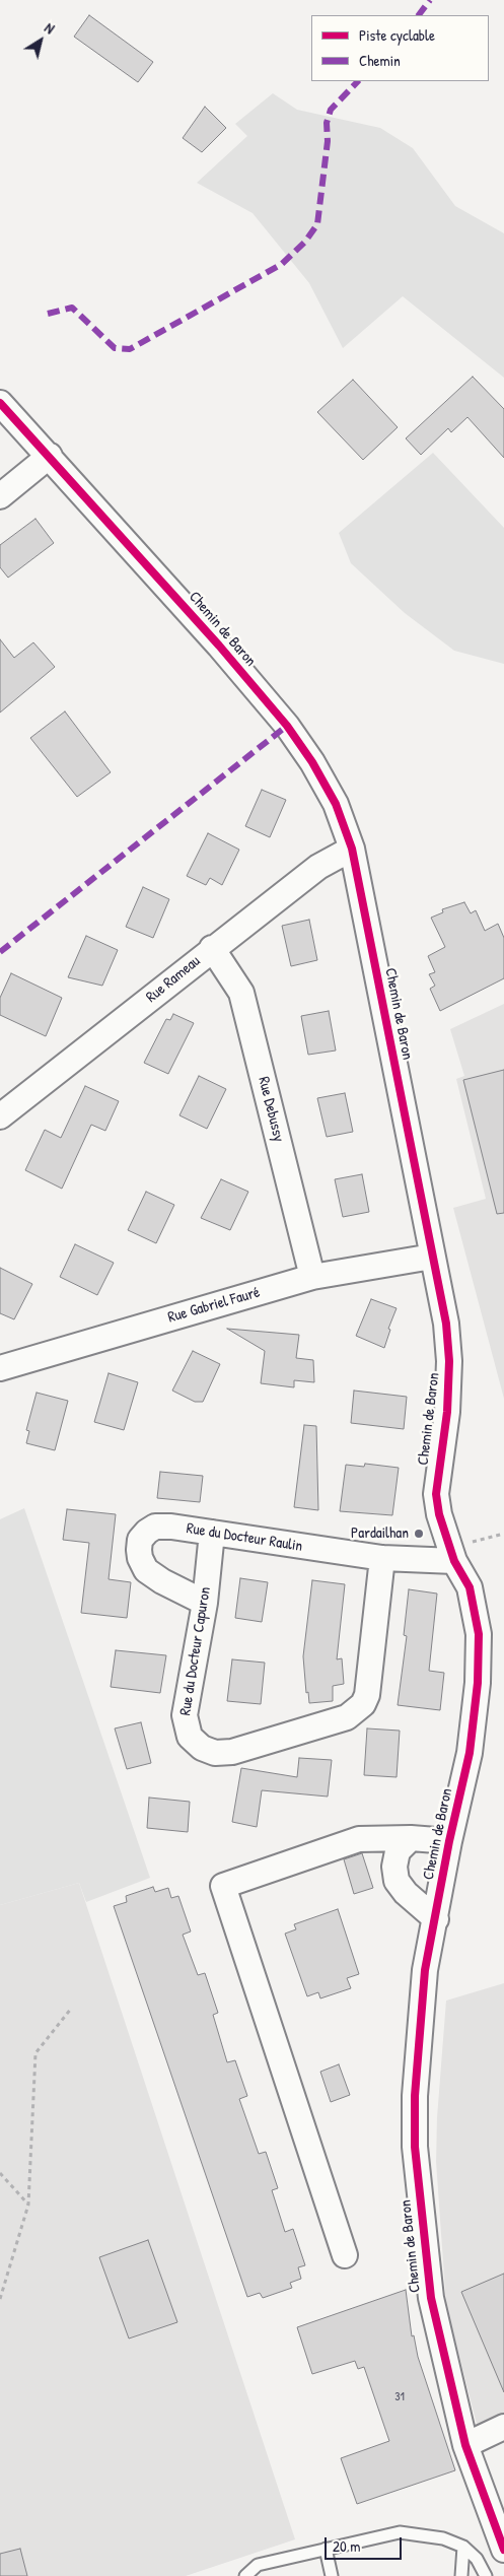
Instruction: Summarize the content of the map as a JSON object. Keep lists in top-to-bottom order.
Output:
{
  "streets": {
    "street": [
      "Chemin de Baron",
      "Rue Rameau",
      "Rue Debussy",
      "Rue Gabriel Fauré",
      "Rue du Docteur Raulin",
      "Rue du Docteur Capuron"
    ]
  },
  "crossings": [
    ["Chemin de Baron", "Rue Rameau"],
    ["Chemin de Baron", "Rue Gabriel Fauré"],
    ["Chemin de Baron", "Rue du Docteur Raulin"],
    ["Rue Rameau", "Rue Debussy"],
    ["Rue Debussy", "Rue Gabriel Fauré"],
    ["Rue du Docteur Raulin", "Rue du Docteur Capuron"]
  ],
  "places": ["Pardailhan"],
  "house_numbers": ["31"],
  "legend": ["Piste cyclable", "Chemin"],
  "scale_bar": "20 m",
  "north": "top right"
}
